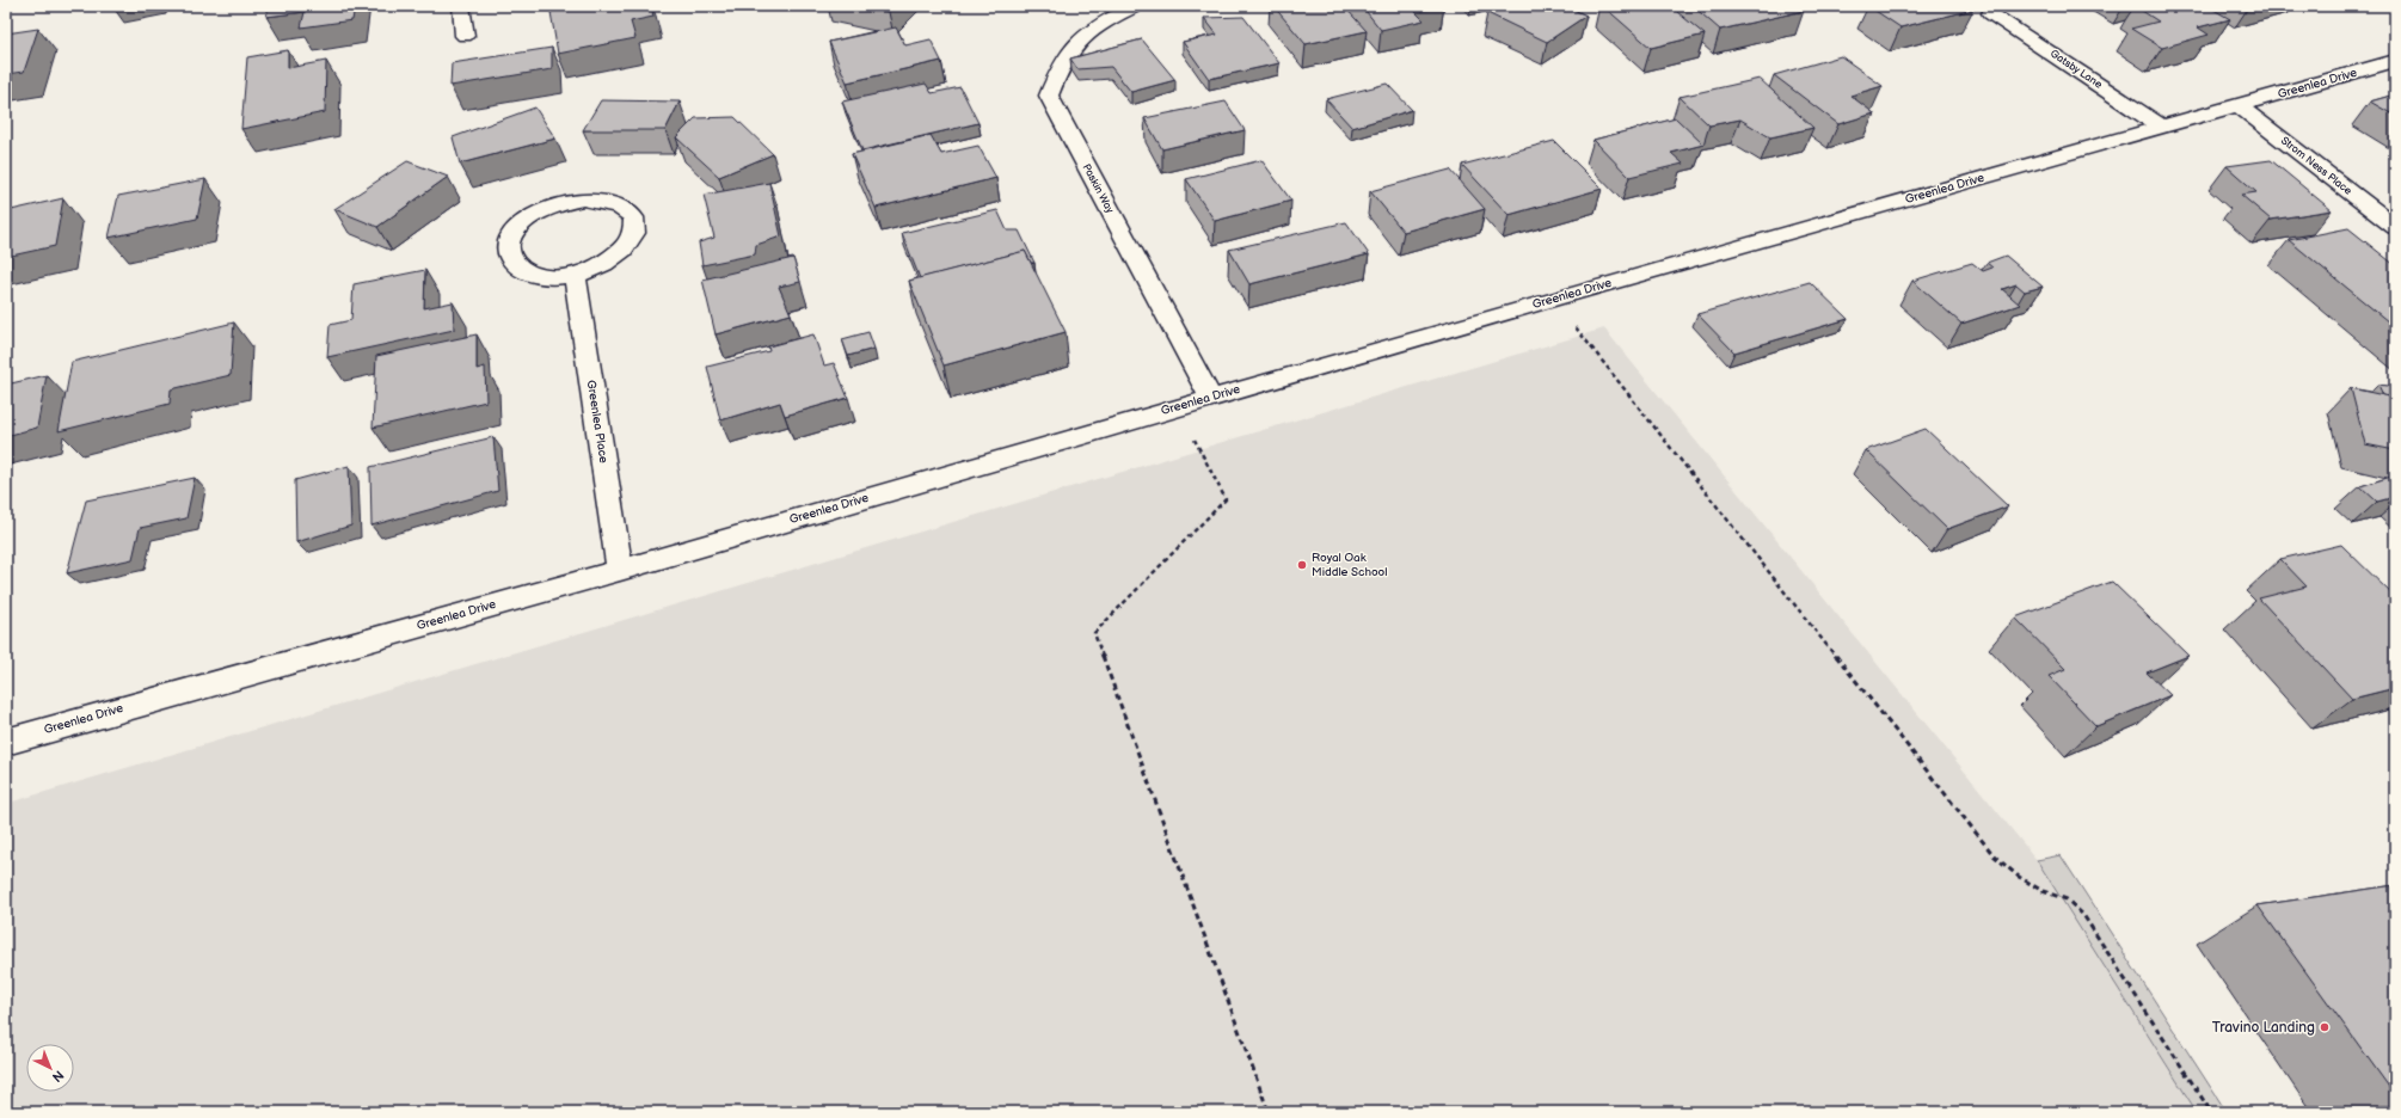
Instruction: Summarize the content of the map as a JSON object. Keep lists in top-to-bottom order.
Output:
{
  "streets": {
    "street": [
      "Gatsby Lane",
      "Greenlea Drive",
      "Strom Ness Place",
      "Paskin Way",
      "Greenlea Place"
    ]
  },
  "crossings": [
    ["Gatsby Lane", "Greenlea Drive"],
    ["Greenlea Drive", "Strom Ness Place"],
    ["Greenlea Drive", "Paskin Way"],
    ["Greenlea Drive", "Greenlea Place"]
  ],
  "places": ["Royal Oak Middle School", "Travino Landing"],
  "north": "bottom right"
}
